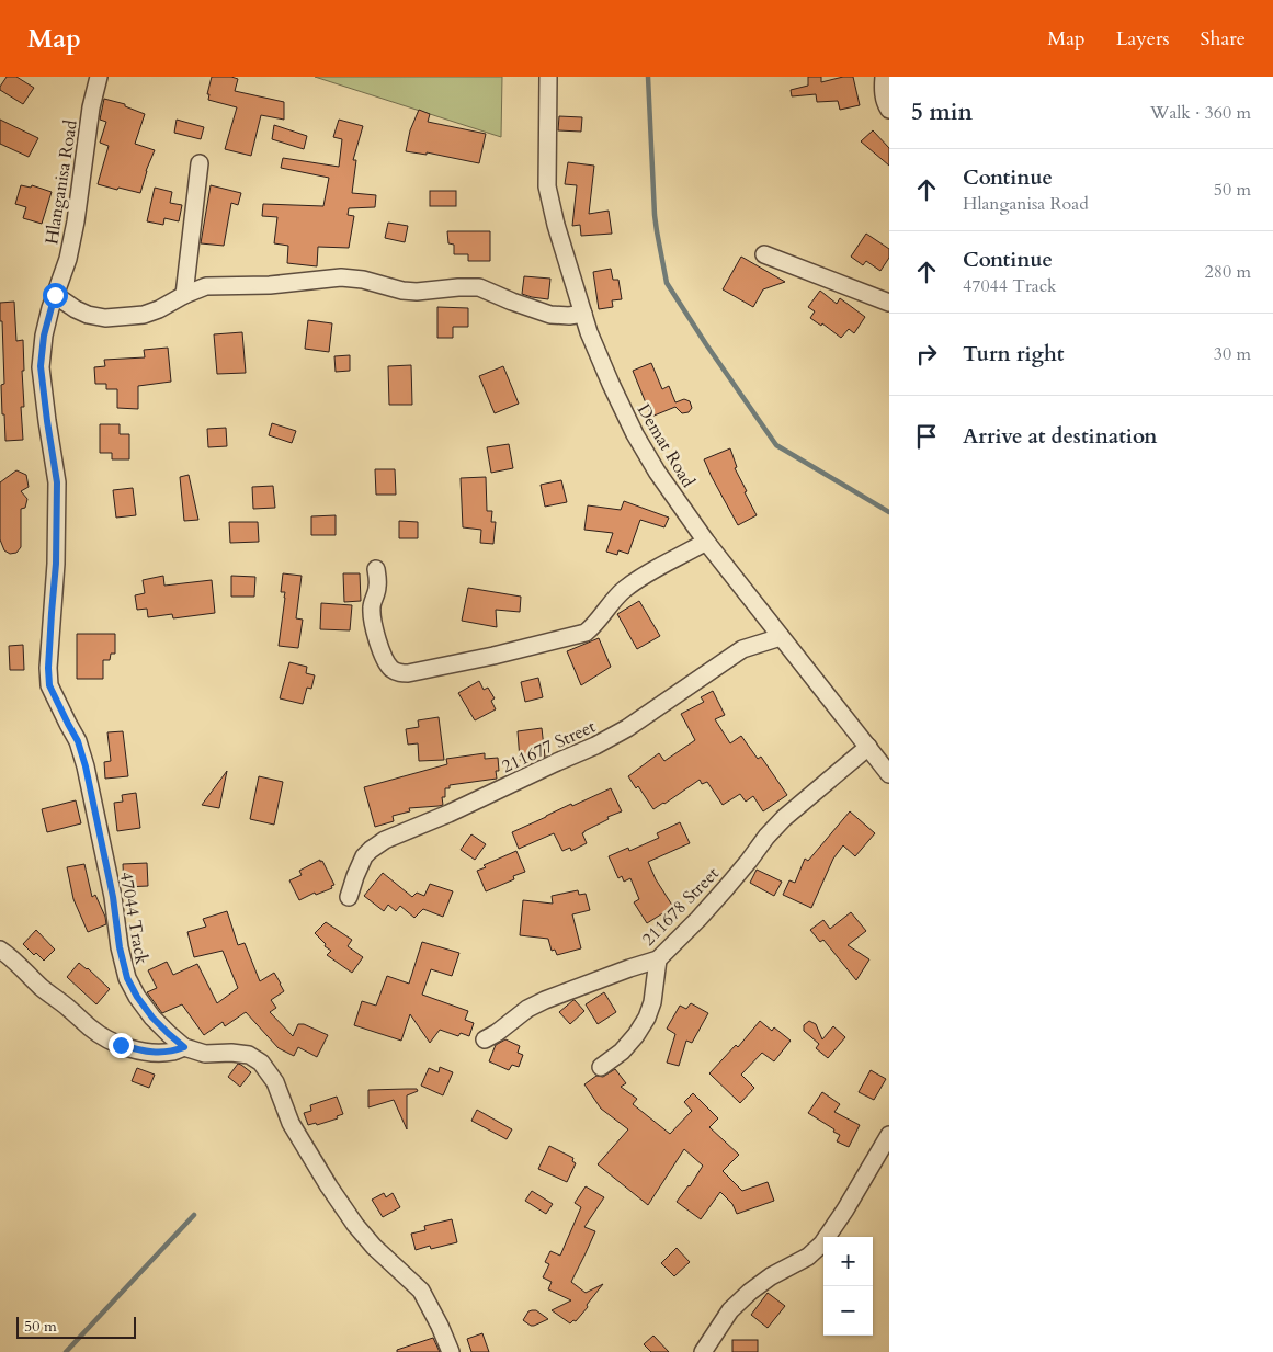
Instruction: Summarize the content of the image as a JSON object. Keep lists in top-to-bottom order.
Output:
{
  "streets": {
    "street": [
      "Hlanganisa Road",
      "Demat Road",
      "211677 Street",
      "211678 Street",
      "47044 Track"
    ]
  },
  "crossings": [
    ["Hlanganisa Road", "47044 Track"],
    ["Demat Road", "211677 Street"],
    ["Demat Road", "211678 Street"]
  ],
  "scale_bar": "50 m",
  "page": {
    "header": "Map",
    "nav": ["Map", "Layers", "Share"],
    "heading": ["5 min", "Walk · 360 m"],
    "list": [
      ["Continue", "Hlanganisa Road", "50 m"],
      ["Continue", "47044 Track", "280 m"],
      ["Turn right", "30 m"],
      "Arrive at destination"
    ],
    "map_buttons": ["+", "−"],
    "scale": "50 m"
  }
}
